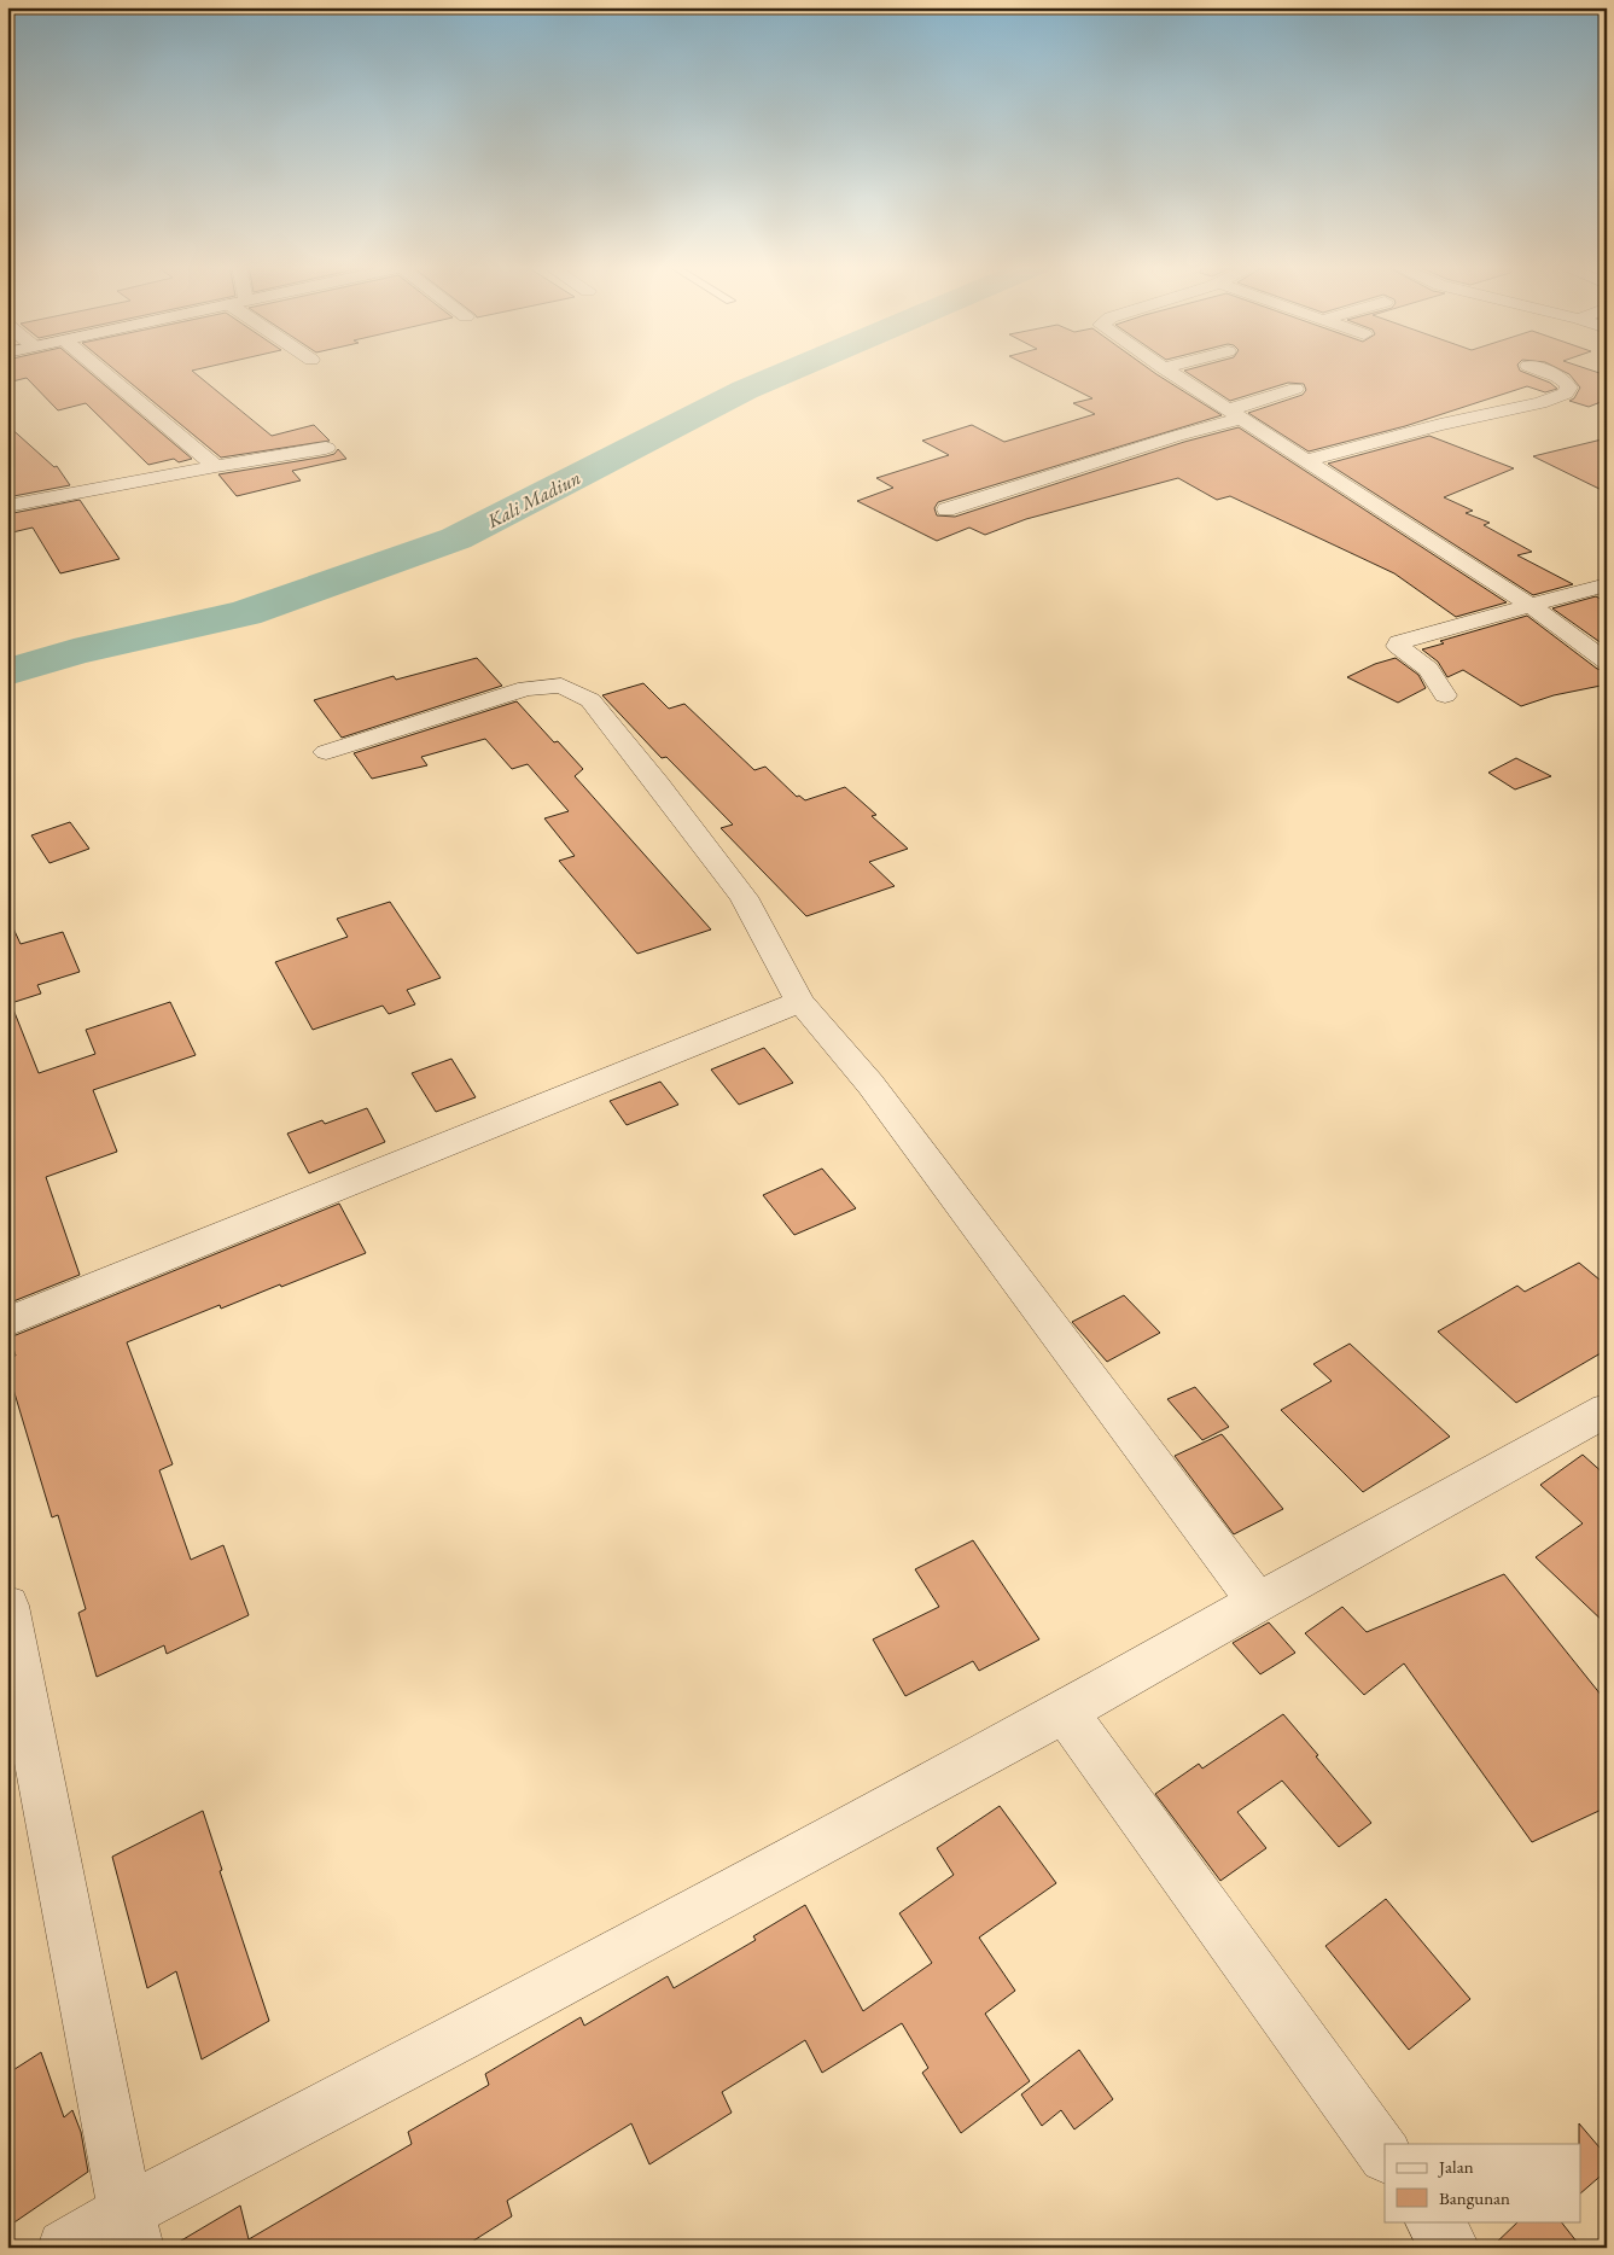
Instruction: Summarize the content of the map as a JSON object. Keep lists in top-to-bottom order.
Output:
{
  "water": ["Kali Madiun"],
  "legend": ["Jalan", "Bangunan"]
}
